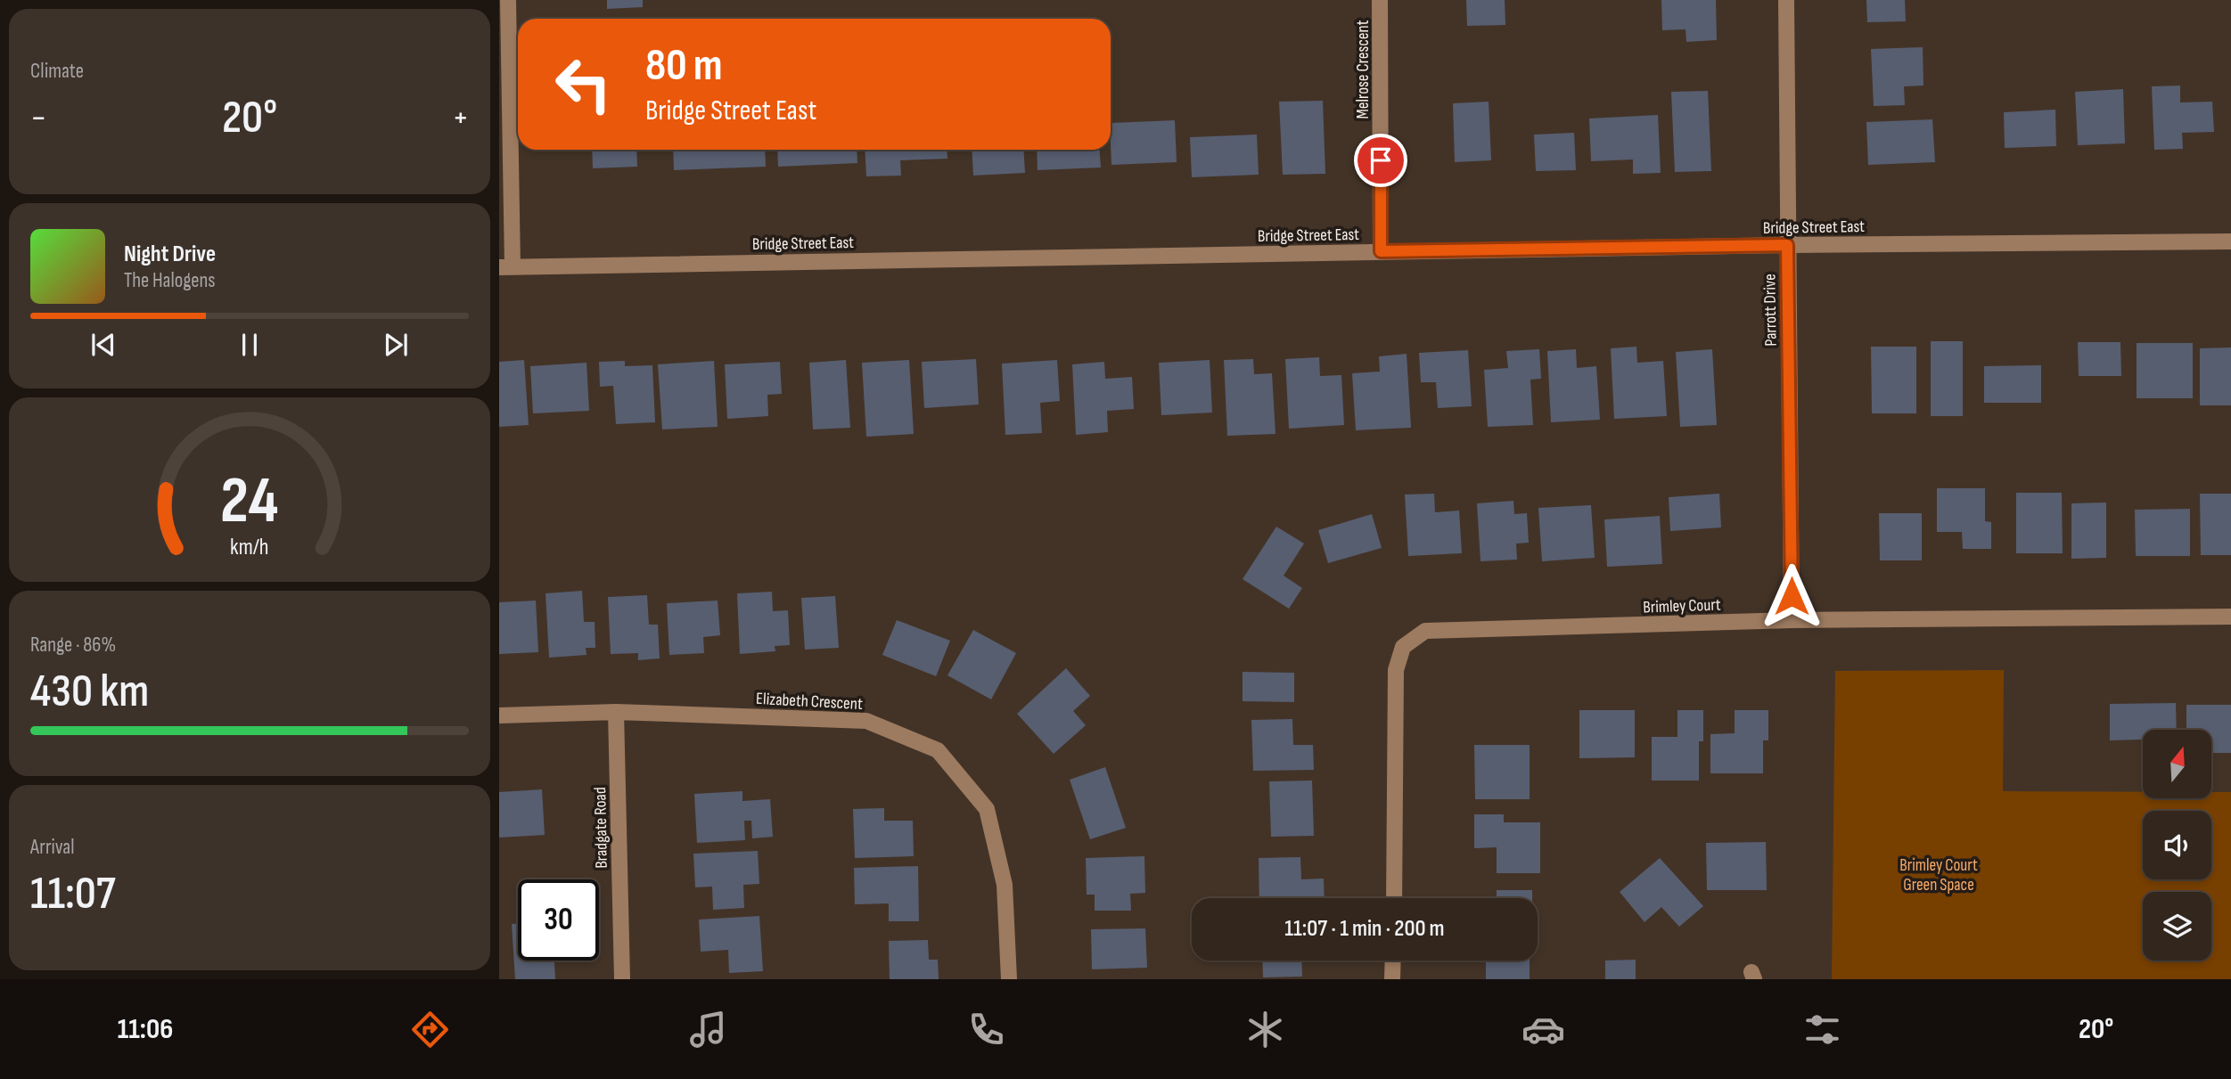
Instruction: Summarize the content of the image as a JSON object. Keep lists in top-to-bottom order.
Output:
{
  "streets": {
    "street": [
      "Melrose Crescent",
      "Bridge Street East",
      "Parrott Drive",
      "Brimley Court",
      "Elizabeth Crescent",
      "Bradgate Road"
    ]
  },
  "crossings": [
    ["Melrose Crescent", "Bridge Street East"],
    ["Bridge Street East", "Parrott Drive"],
    ["Parrott Drive", "Brimley Court"],
    ["Elizabeth Crescent", "Bradgate Road"]
  ],
  "parks": ["Brimley Court Green Space"],
  "north": "top",
  "page": {
    "tile": [
      "Climate",
      ["Range · 86%", "430 km"],
      ["Arrival", "11:07"]
    ],
    "turn": ["80 m", "Bridge Street East"],
    "heat": ["−", "20°", "+"],
    "song": ["Night Drive", "The Halogens"],
    "limit": "30",
    "trip": "11:07 · 1 min · 200 m",
    "tabs": ["11:06", "20°"],
    "gauge": ["24", "km/h"]
  }
}
